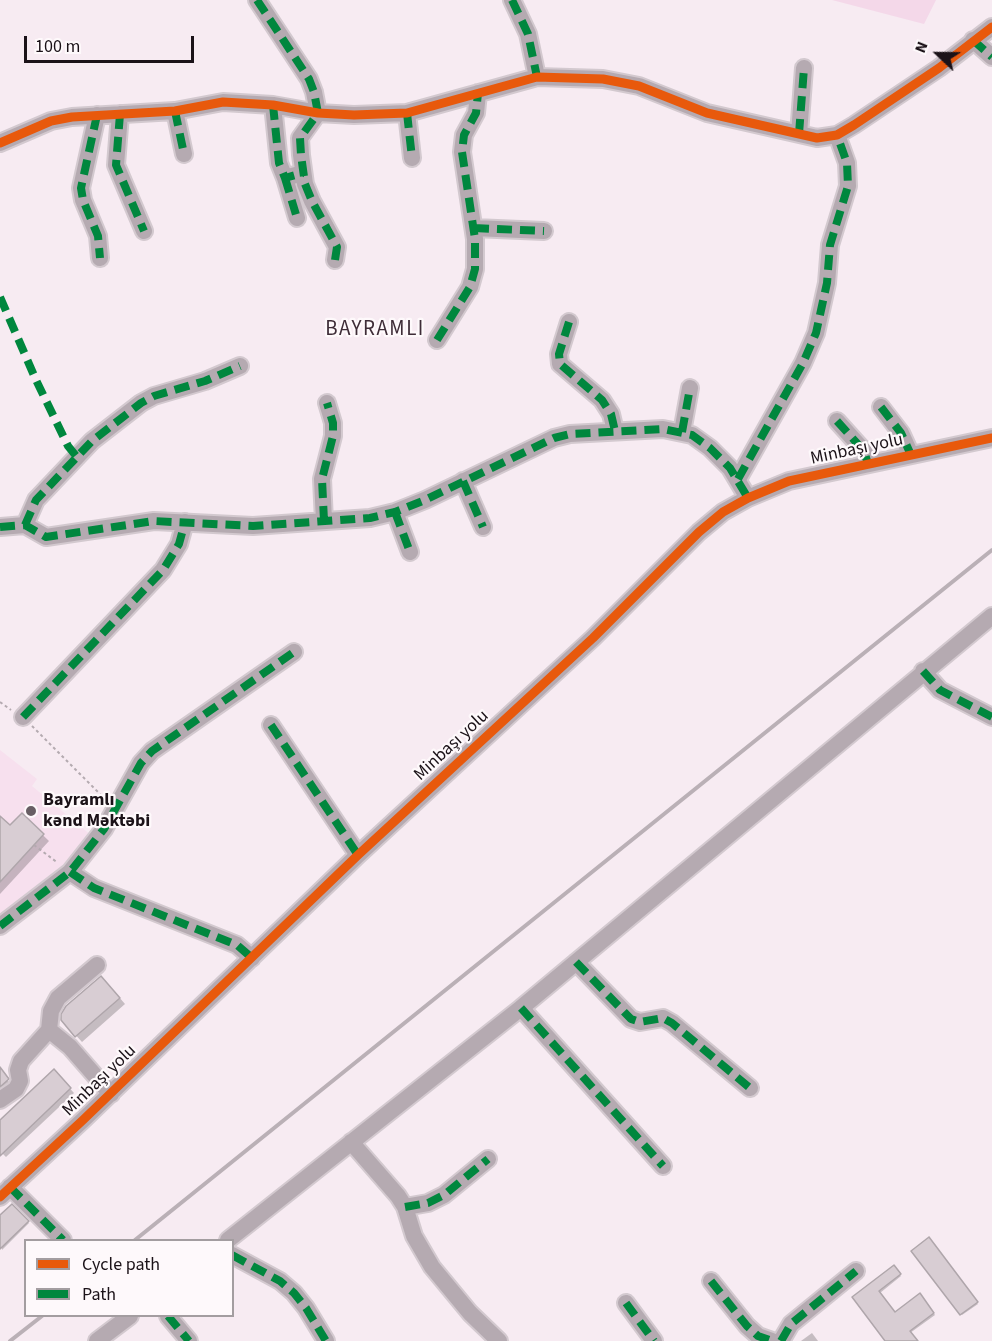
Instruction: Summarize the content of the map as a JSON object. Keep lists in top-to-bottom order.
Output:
{
  "streets": {
    "street": ["Minbaşı yolu"]
  },
  "districts": ["BAYRAMLI"],
  "places": ["Bayramlı kənd Məktəbi"],
  "legend": ["Cycle path", "Path"],
  "scale_bar": "100 m",
  "north": "left"
}
